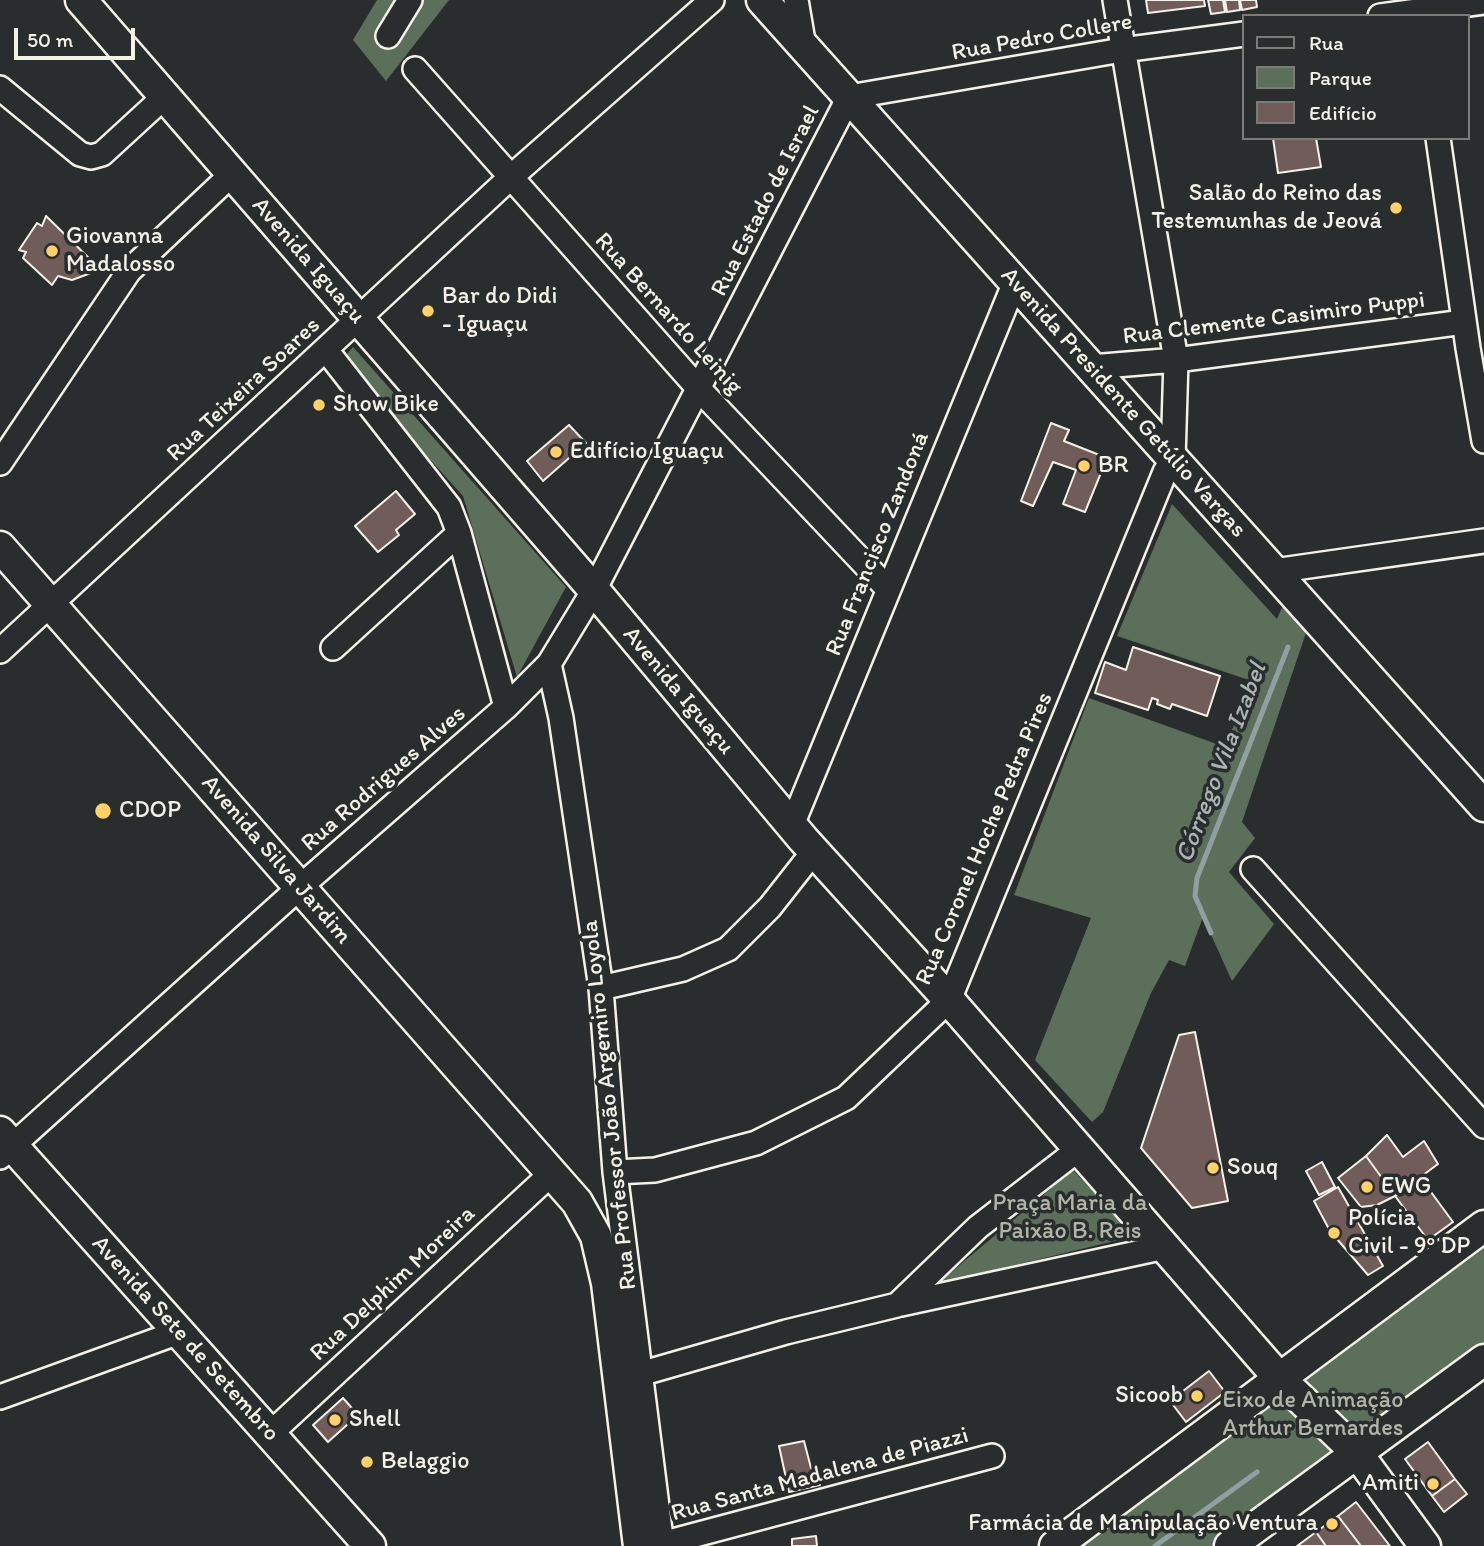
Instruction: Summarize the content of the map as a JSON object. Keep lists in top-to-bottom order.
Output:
{
  "streets": {
    "main road": [
      "Avenida Iguaçu",
      "Avenida Presidente Getúlio Vargas",
      "Avenida Silva Jardim",
      "Rua Professor João Argemiro Loyola",
      "Avenida Sete de Setembro"
    ],
    "street": [
      "Rua Pedro Collere",
      "Rua Estado de Israel",
      "Rua Bernardo Leinig",
      "Rua Clemente Casimiro Puppi",
      "Rua Teixeira Soares",
      "Rua Francisco Zandoná",
      "Rua Rodrigues Alves",
      "Rua Coronel Hoche Pedra Pires",
      "Rua Delphim Moreira",
      "Rua Santa Madalena de Piazzi"
    ]
  },
  "crossings": [
    ["Rua Pedro Collere", "Rua Estado de Israel"],
    ["Rua Pedro Collere", "Avenida Presidente Getúlio Vargas"],
    ["Rua Estado de Israel", "Avenida Iguaçu"],
    ["Rua Estado de Israel", "Rua Bernardo Leinig"],
    ["Rua Estado de Israel", "Avenida Presidente Getúlio Vargas"],
    ["Rua Estado de Israel", "Rua Rodrigues Alves"],
    ["Avenida Iguaçu", "Rua Teixeira Soares"],
    ["Avenida Iguaçu", "Rua Francisco Zandoná"],
    ["Avenida Iguaçu", "Rua Rodrigues Alves"],
    ["Avenida Iguaçu", "Rua Coronel Hoche Pedra Pires"],
    ["Rua Bernardo Leinig", "Rua Teixeira Soares"],
    ["Rua Bernardo Leinig", "Rua Francisco Zandoná"],
    ["Rua Clemente Casimiro Puppi", "Avenida Presidente Getúlio Vargas"],
    ["Rua Teixeira Soares", "Avenida Silva Jardim"],
    ["Avenida Presidente Getúlio Vargas", "Rua Francisco Zandoná"],
    ["Avenida Presidente Getúlio Vargas", "Rua Coronel Hoche Pedra Pires"],
    ["Rua Rodrigues Alves", "Avenida Silva Jardim"],
    ["Rua Rodrigues Alves", "Rua Professor João Argemiro Loyola"],
    ["Rua Rodrigues Alves", "Avenida Sete de Setembro"],
    ["Rua Coronel Hoche Pedra Pires", "Rua Professor João Argemiro Loyola"],
    ["Avenida Silva Jardim", "Rua Professor João Argemiro Loyola"],
    ["Avenida Silva Jardim", "Rua Delphim Moreira"],
    ["Rua Professor João Argemiro Loyola", "Rua Delphim Moreira"],
    ["Rua Professor João Argemiro Loyola", "Rua Santa Madalena de Piazzi"],
    ["Rua Delphim Moreira", "Avenida Sete de Setembro"]
  ],
  "water": ["Córrego Vila Izabel"],
  "parks": ["Praça Maria da Paixão B. Reis", "Eixo de Animação Arthur Bernardes"],
  "places": [
    "Salão do Reino das Testemunhas de Jeová",
    "Giovanna Madalosso",
    "Bar do Didi - Iguaçu",
    "Show Bike",
    "Edifício Iguaçu",
    "BR",
    "CDOP",
    "Souq",
    "EWG",
    "Polícia Civil - 9º DP",
    "Sicoob",
    "Shell",
    "Belaggio",
    "Amiti",
    "Farmácia de Manipulação Ventura"
  ],
  "legend": ["Rua", "Parque", "Edifício"],
  "scale_bar": "50 m"
}
